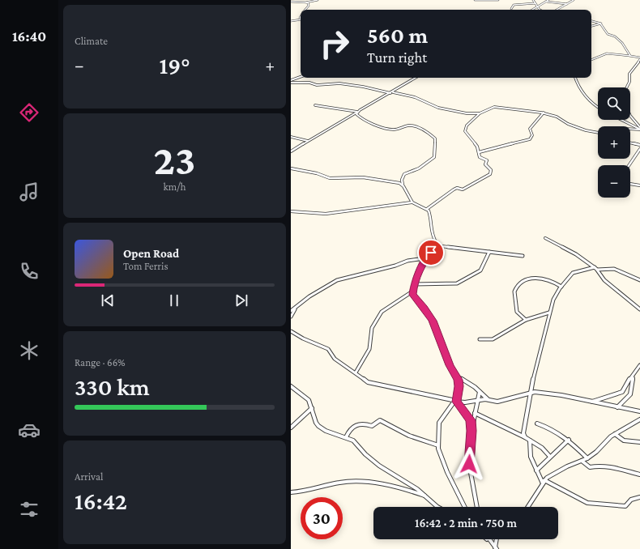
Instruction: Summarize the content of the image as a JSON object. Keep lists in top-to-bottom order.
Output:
{
  "page": {
    "tabs": "16:40",
    "tile": [
      "Climate",
      ["23", "km/h"],
      ["Range · 66%", "330 km"],
      ["Arrival", "16:42"]
    ],
    "turn": ["560 m", "Turn right"],
    "heat": ["−", "19°", "+"],
    "map_buttons": ["+", "−"],
    "song": ["Open Road", "Tom Ferris"],
    "limit": "30",
    "trip": "16:42 · 2 min · 750 m"
  }
}
